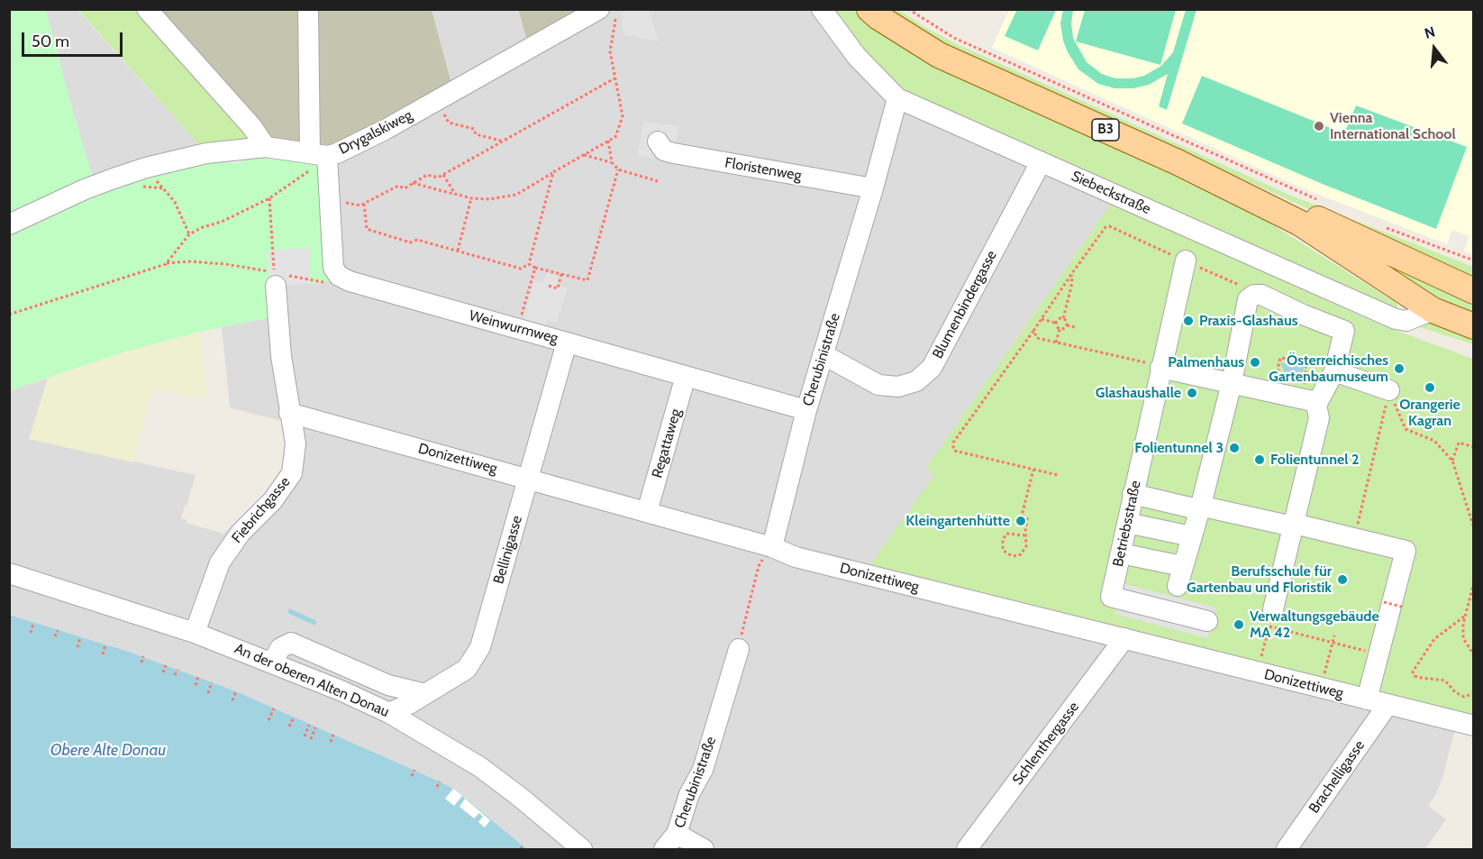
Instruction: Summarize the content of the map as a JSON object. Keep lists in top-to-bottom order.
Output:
{
  "streets": {
    "main road": ["B3"],
    "street": [
      "Drygalskiweg",
      "Floristenweg",
      "Siebeckstraße",
      "Blumenbindergasse",
      "Weinwurmweg",
      "Cherubinistraße",
      "Regattaweg",
      "Donizettiweg",
      "Fiebrichgasse",
      "Betriebsstraße",
      "Bellinigasse",
      "An der oberen Alten Donau",
      "Schlenthergasse",
      "Brachelligasse"
    ]
  },
  "crossings": [
    ["B3", "Siebeckstraße"],
    ["Drygalskiweg", "Weinwurmweg"],
    ["Floristenweg", "Cherubinistraße"],
    ["Siebeckstraße", "Blumenbindergasse"],
    ["Siebeckstraße", "Cherubinistraße"],
    ["Blumenbindergasse", "Cherubinistraße"],
    ["Weinwurmweg", "Cherubinistraße"],
    ["Weinwurmweg", "Regattaweg"],
    ["Weinwurmweg", "Bellinigasse"],
    ["Cherubinistraße", "Donizettiweg"],
    ["Regattaweg", "Donizettiweg"],
    ["Donizettiweg", "Fiebrichgasse"],
    ["Donizettiweg", "Bellinigasse"],
    ["Donizettiweg", "Schlenthergasse"],
    ["Donizettiweg", "Brachelligasse"],
    ["Fiebrichgasse", "An der oberen Alten Donau"],
    ["Bellinigasse", "An der oberen Alten Donau"]
  ],
  "water": ["Obere Alte Donau"],
  "places": [
    "Vienna International School",
    "Praxis-Glashaus",
    "Palmenhaus",
    "Österreichisches Gartenbaumuseum",
    "Orangerie Kagran",
    "Glashaushalle",
    "Folientunnel 3",
    "Folientunnel 2",
    "Kleingartenhütte",
    "Berufsschule für Gartenbau und Floristik",
    "Verwaltungsgebäude MA 42"
  ],
  "scale_bar": "50 m",
  "north": "top"
}
